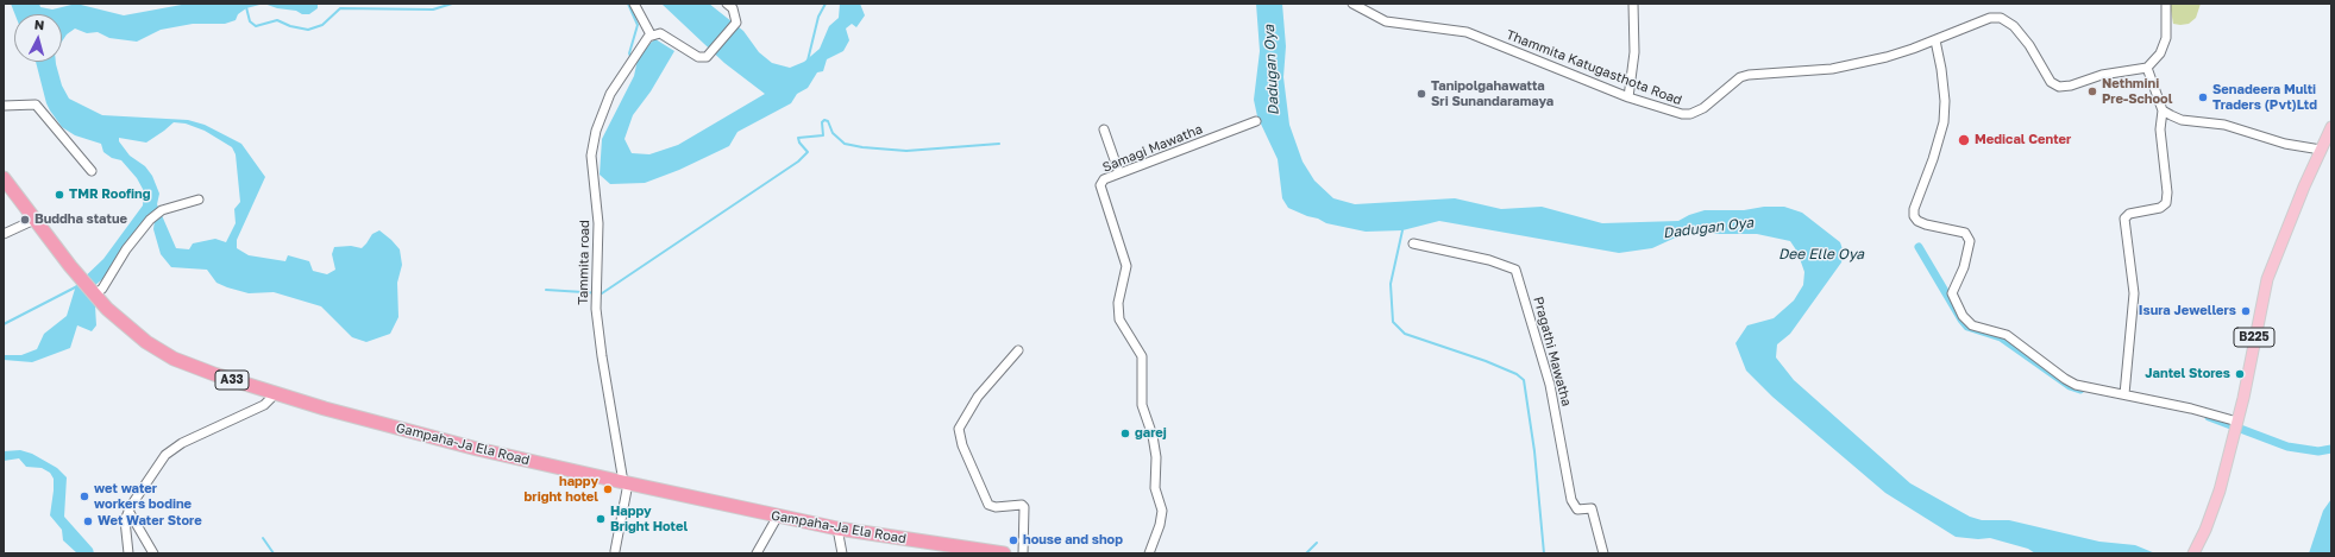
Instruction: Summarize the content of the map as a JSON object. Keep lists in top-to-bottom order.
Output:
{
  "streets": {
    "highway": ["A33", "Gampaha-Ja Ela Road"],
    "main road": ["B225"],
    "street": [
      "Thammita Katugasthota Road",
      "Samagi Mawatha",
      "Tammita road",
      "Pragathi Mawatha"
    ]
  },
  "crossings": [
    ["Tammita road", "Gampaha-Ja Ela Road"]
  ],
  "water": ["Dadugan Oya", "Dee Elle Oya"],
  "places": [
    "Nethmini Pre-School",
    "Tanipolgahawatta Sri Sunandaramaya",
    "Senadeera Multi Traders (Pvt)Ltd",
    "Medical Center",
    "TMR Roofing",
    "Buddha statue",
    "Isura Jewellers",
    "Jantel Stores",
    "garej",
    "happy bright hotel",
    "wet water workers bodine",
    "Happy Bright Hotel",
    "Wet Water Store",
    "house and shop"
  ],
  "north": "top"
}
